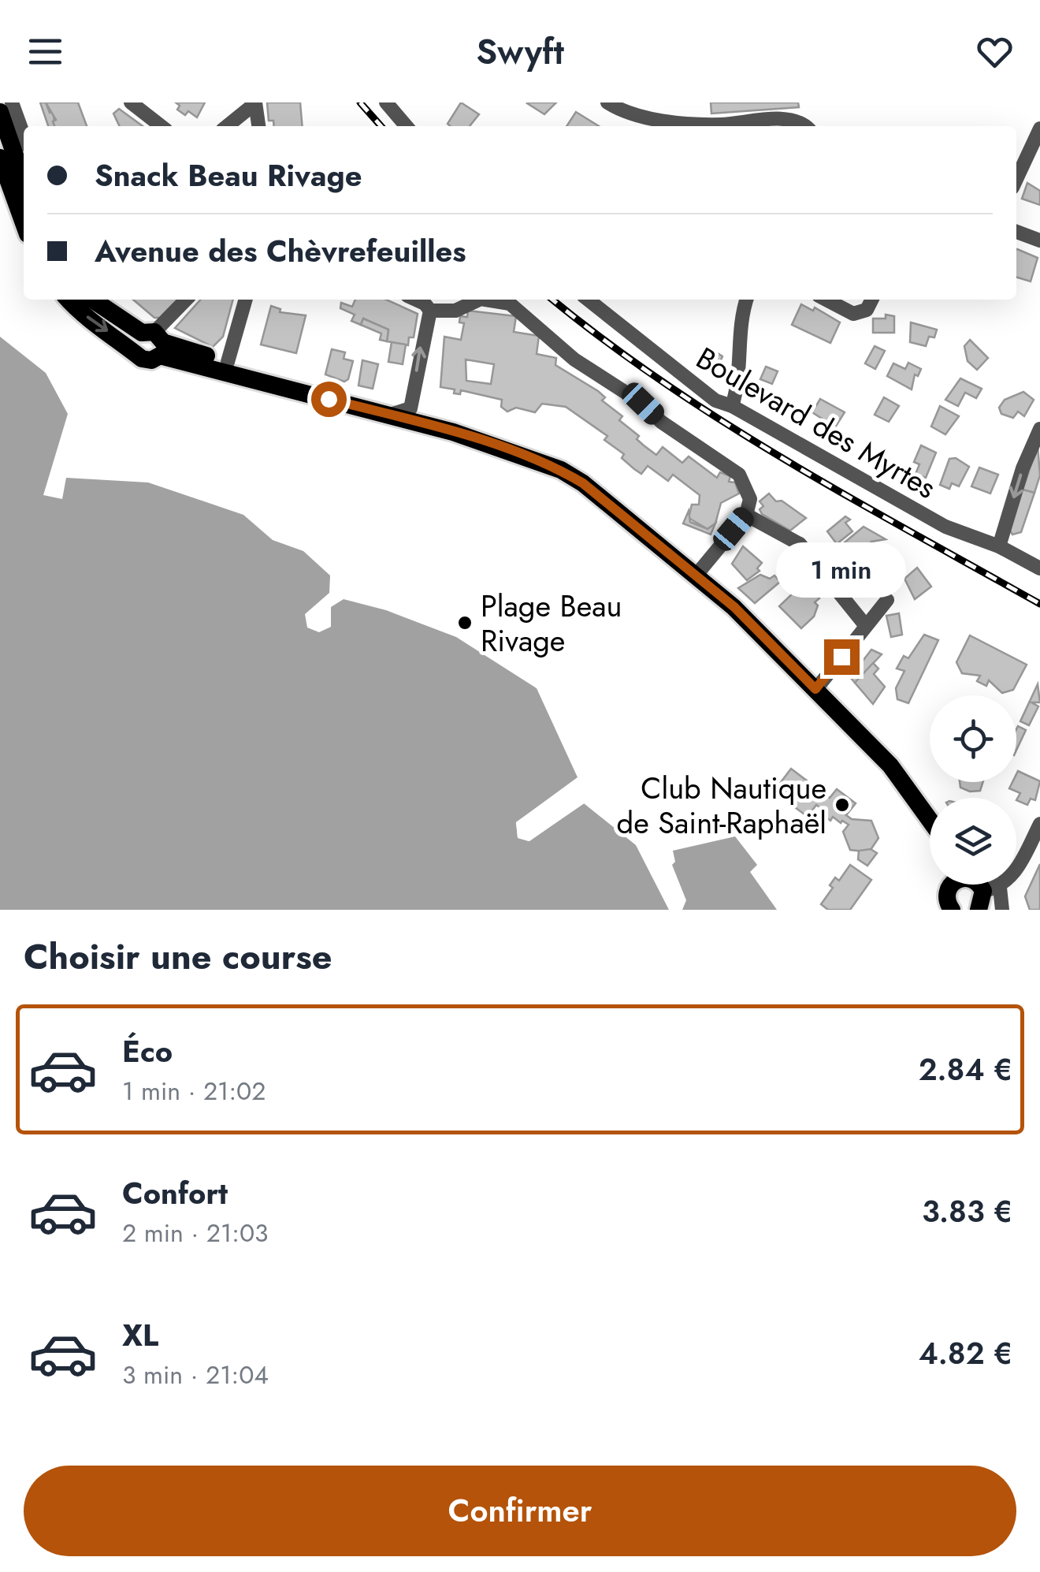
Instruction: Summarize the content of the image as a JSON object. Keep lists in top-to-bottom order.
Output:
{
  "streets": {
    "street": ["Boulevard des Myrtes"]
  },
  "places": ["Plage Beau Rivage", "Club Nautique de Saint-Raphaël"],
  "page": {
    "header": "Swyft",
    "banner": ["Snack Beau Rivage", "Avenue des Chèvrefeuilles"],
    "bubble": "1 min",
    "heading": "Choisir une course",
    "list": [
      {
        "name": "Éco",
        "note": "1 min · 21:02",
        "value": "2.84 €"
      },
      {
        "name": "Confort",
        "note": "2 min · 21:03",
        "value": "3.83 €"
      },
      {
        "name": "XL",
        "note": "3 min · 21:04",
        "value": "4.82 €"
      }
    ],
    "buttons": "Confirmer"
  }
}
